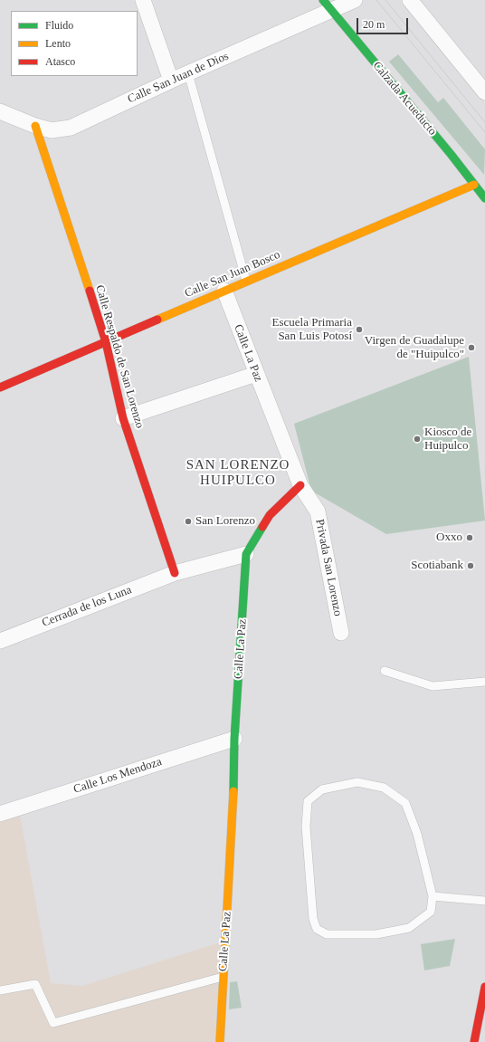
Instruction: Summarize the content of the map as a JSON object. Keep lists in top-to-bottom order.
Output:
{
  "streets": {
    "street": [
      "Calle San Juan de Dios",
      "Calzada Acueducto",
      "Calle San Juan Bosco",
      "Calle La Paz",
      "Calle Respaldo de San Lorenzo",
      "Privada San Lorenzo",
      "Cerrada de los Luna",
      "Calle Los Mendoza"
    ]
  },
  "crossings": [
    ["Calle San Juan de Dios", "Calzada Acueducto"],
    ["Calle San Juan de Dios", "Calle Respaldo de San Lorenzo"],
    ["Calzada Acueducto", "Calle San Juan Bosco"],
    ["Calle San Juan Bosco", "Calle La Paz"],
    ["Calle San Juan Bosco", "Calle Respaldo de San Lorenzo"],
    ["Calle La Paz", "Privada San Lorenzo"],
    ["Calle La Paz", "Cerrada de los Luna"],
    ["Calle La Paz", "Calle Los Mendoza"],
    ["Calle Respaldo de San Lorenzo", "Cerrada de los Luna"]
  ],
  "districts": ["SAN LORENZO HUIPULCO"],
  "places": [
    "Escuela Primaria San Luis Potosí",
    "Virgen de Guadalupe de \"Huipulco\"",
    "Kiosco de Huipulco",
    "San Lorenzo",
    "Oxxo",
    "Scotiabank"
  ],
  "legend": ["Fluido", "Lento", "Atasco"],
  "scale_bar": "20 m"
}
